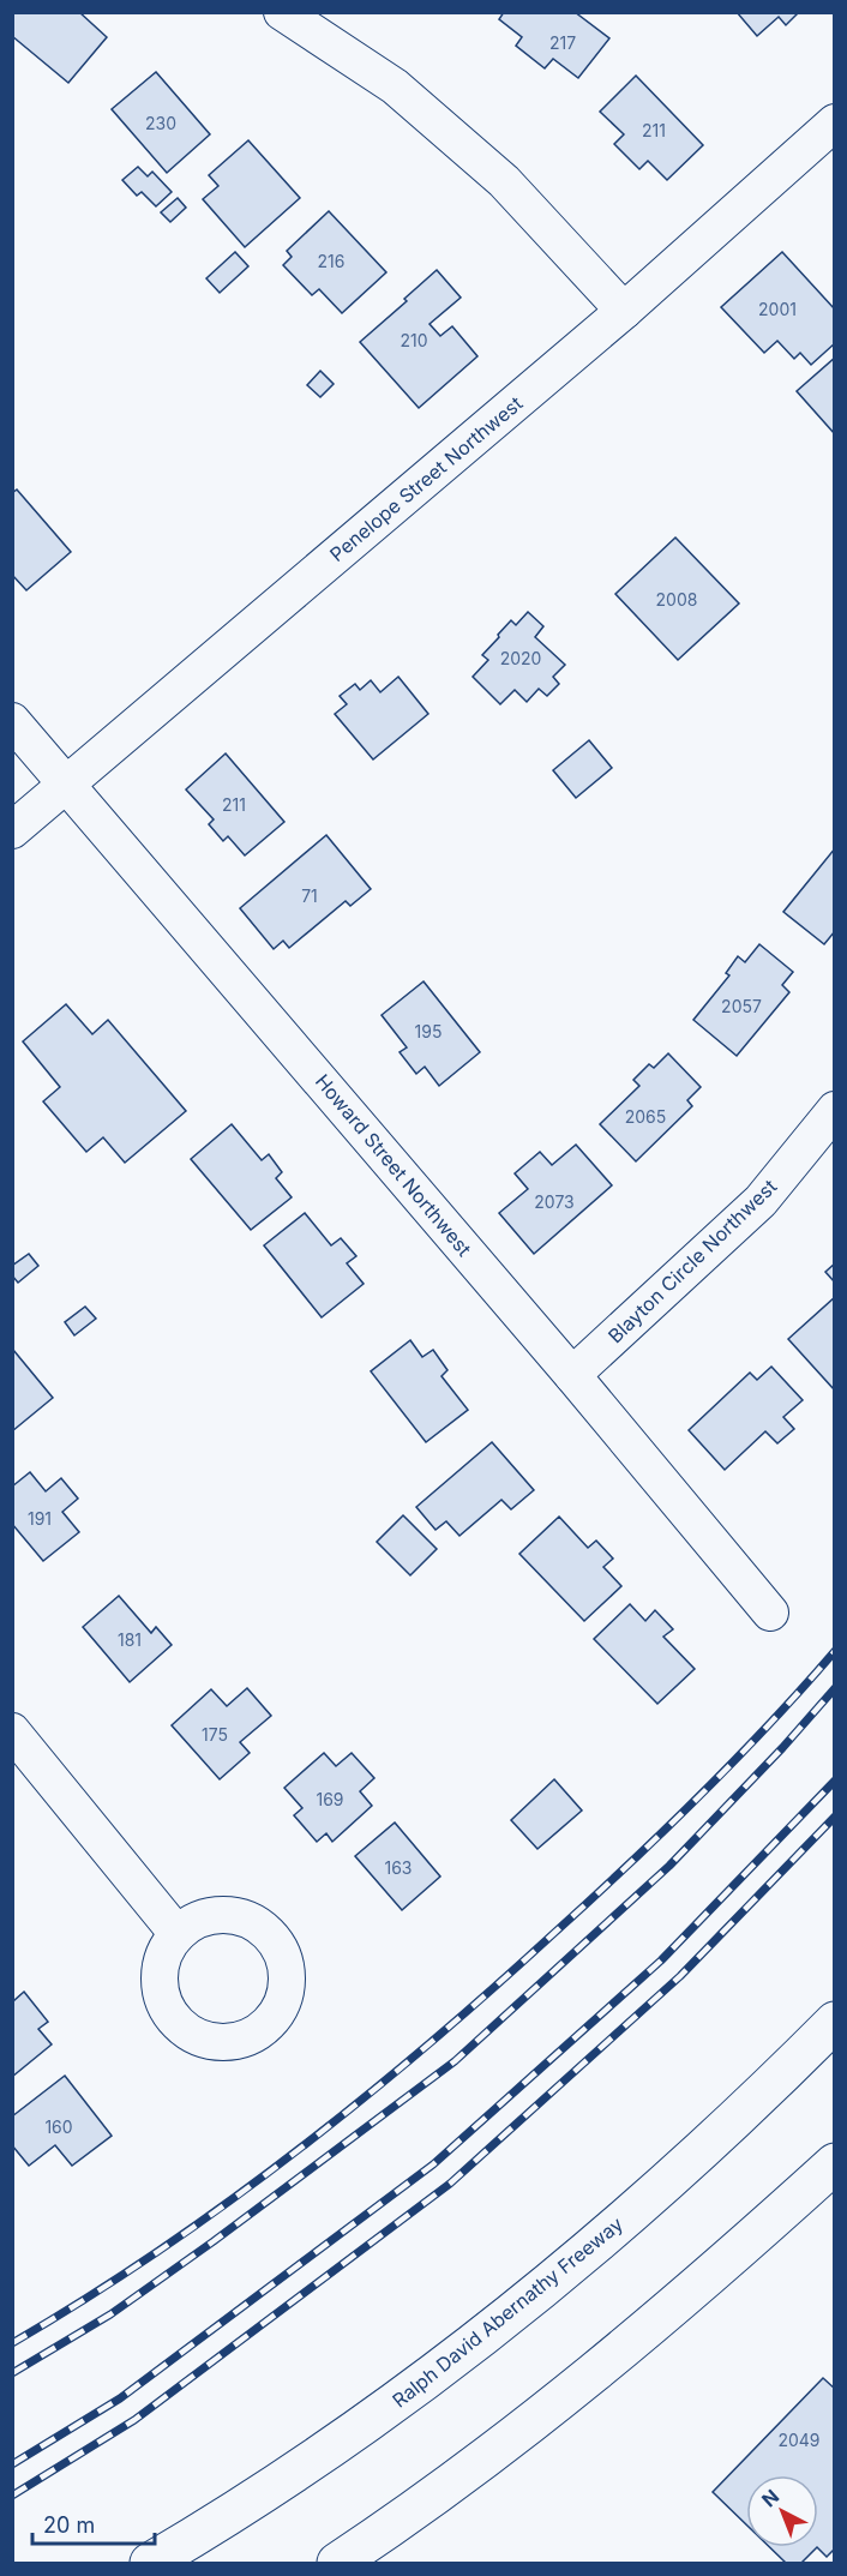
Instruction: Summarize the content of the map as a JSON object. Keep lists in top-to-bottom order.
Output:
{
  "streets": {
    "highway": ["Ralph David Abernathy Freeway"],
    "street": ["Penelope Street Northwest", "Howard Street Northwest", "Blayton Circle Northwest"]
  },
  "crossings": [
    ["Penelope Street Northwest", "Howard Street Northwest"],
    ["Howard Street Northwest", "Blayton Circle Northwest"]
  ],
  "house_numbers": [
    "217",
    "230",
    "211",
    "216",
    "2001",
    "210",
    "2008",
    "2020",
    "211",
    "71",
    "2057",
    "195",
    "2065",
    "2073",
    "191",
    "181",
    "175",
    "169",
    "163",
    "160",
    "2049"
  ],
  "scale_bar": "20 m",
  "north": "top left"
}
